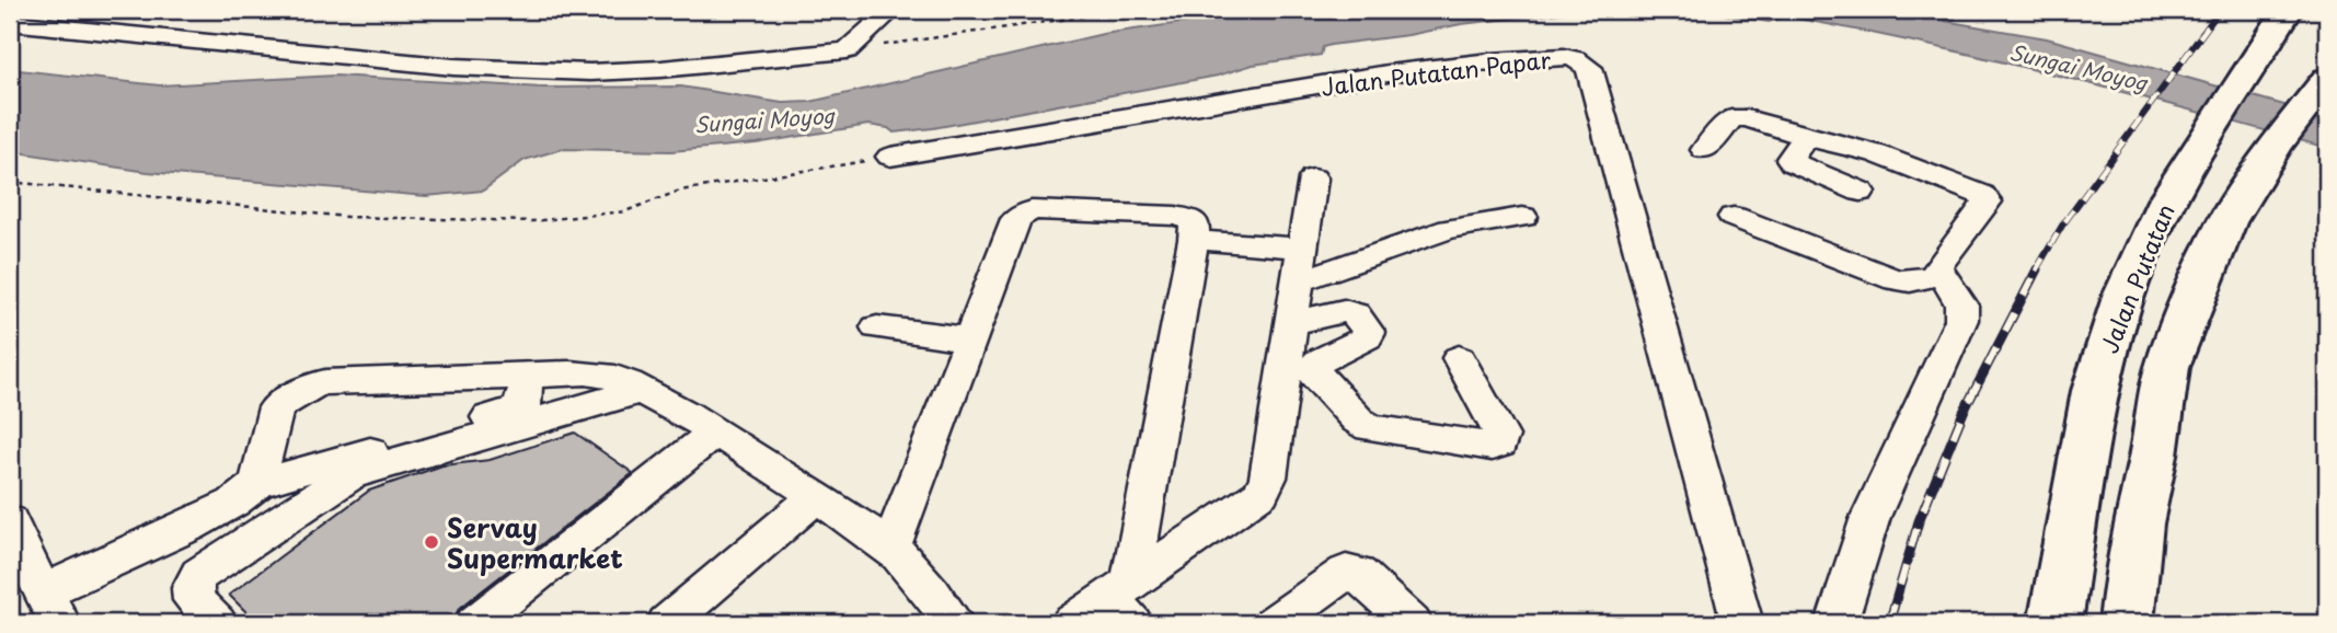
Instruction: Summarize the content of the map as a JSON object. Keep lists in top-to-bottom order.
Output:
{
  "streets": {
    "highway": ["Jalan Putatan"],
    "street": ["Jalan Putatan Papar"]
  },
  "water": ["Sungai Moyog"],
  "places": ["Servay Supermarket"]
}
